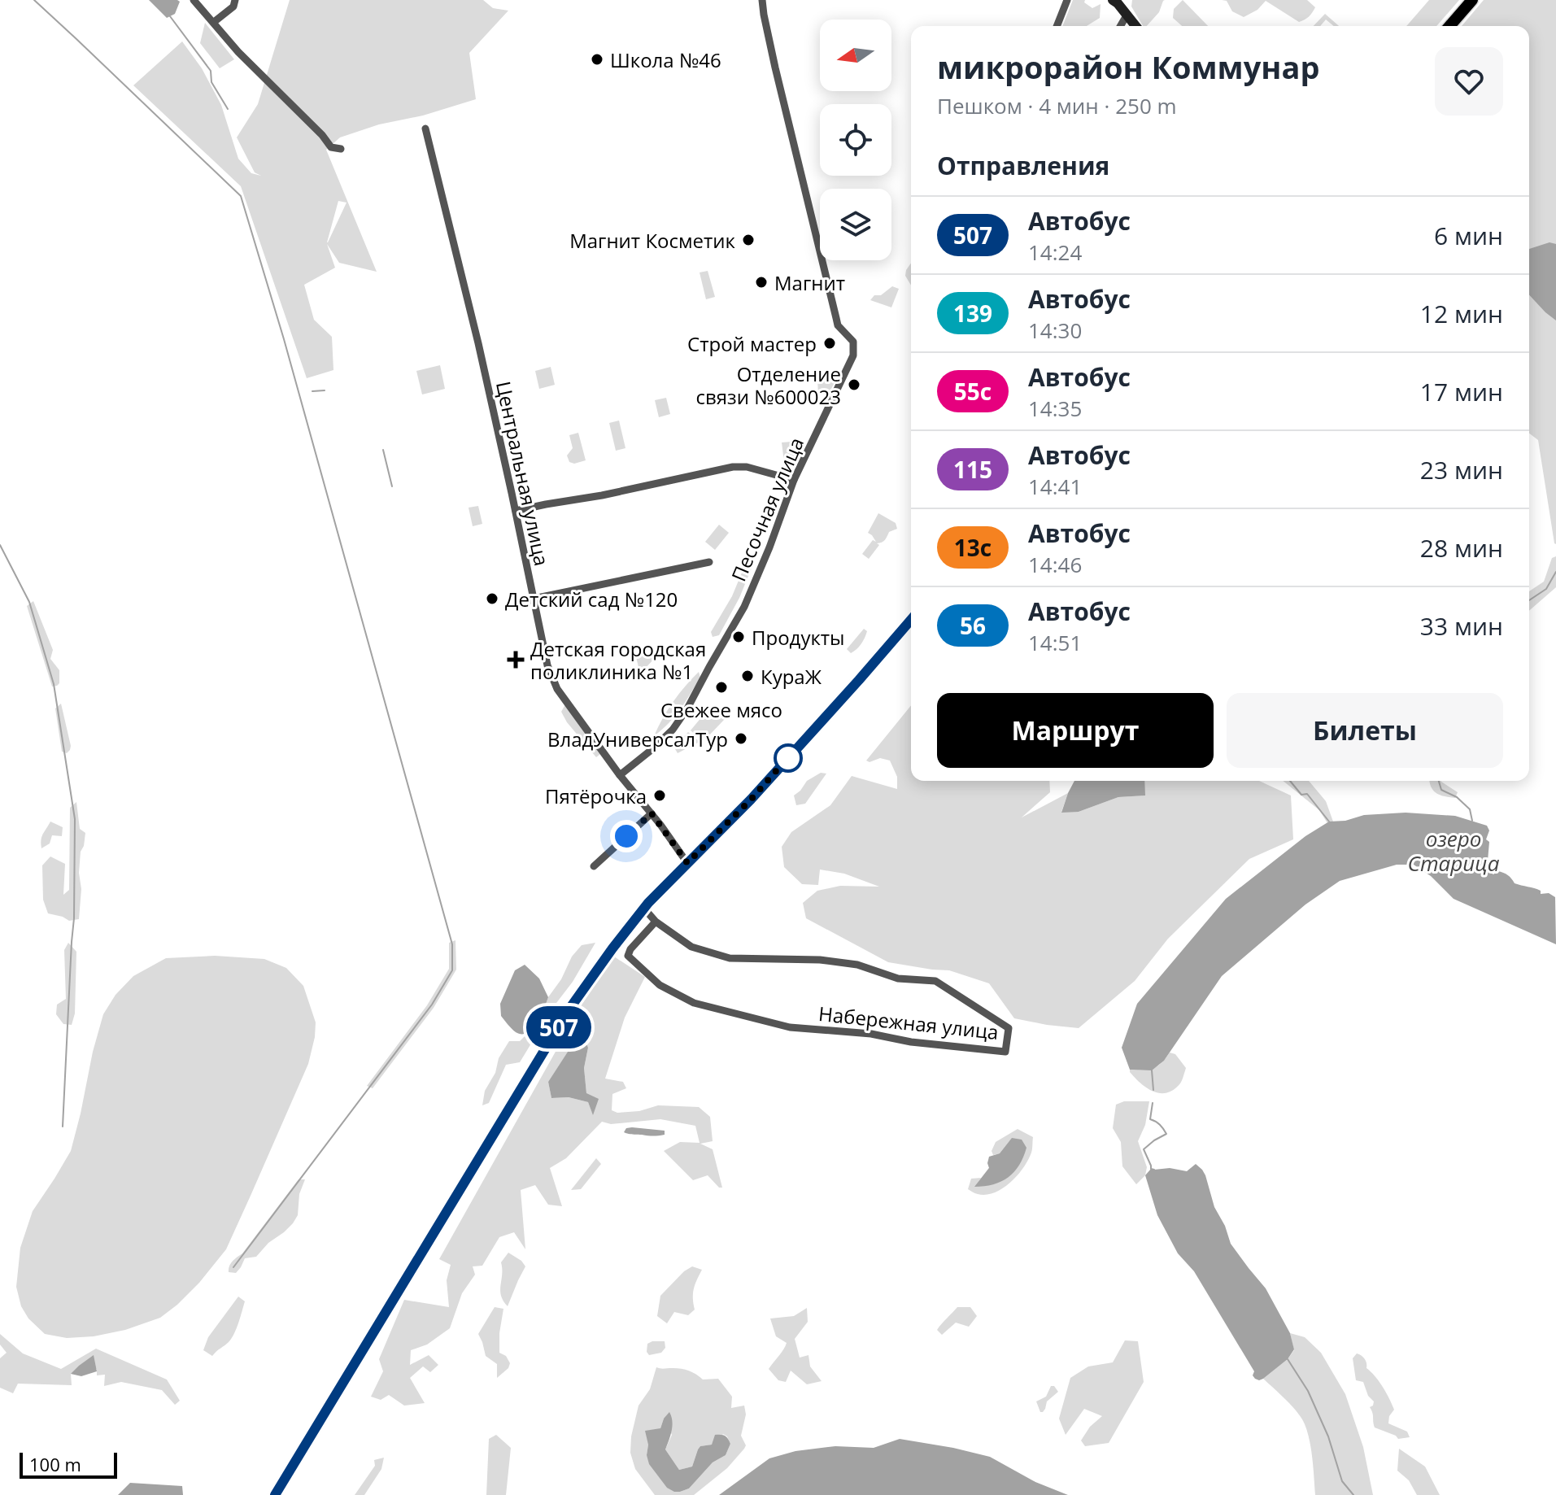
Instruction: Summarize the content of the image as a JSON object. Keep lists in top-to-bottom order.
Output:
{
  "streets": {
    "street": ["Центральная улица", "Песочная улица", "Набережная улица"]
  },
  "crossings": [
    ["Центральная улица", "Песочная улица"]
  ],
  "water": ["озеро Старица"],
  "places": {
    "other": [
      "Школа №46",
      "Магнит Косметик",
      "Магнит",
      "Строй мастер",
      "Отделение связи №600023",
      "Детский сад №120",
      "Продукты",
      "КураЖ",
      "Свежее мясо",
      "ВладУниверсалТур",
      "Пятёрочка"
    ],
    "health": ["Детская городская поликлиника №1"]
  },
  "lines": ["bus line 507"],
  "scale_bar": "100 m",
  "north": "left",
  "page": {
    "on_map": "507",
    "heading": [
      ["микрорайон Коммунар", "Пешком · 4 мин · 250 m"],
      "Отправления"
    ],
    "list": [
      {
        "mark": "507",
        "name": "Автобус",
        "note": "14:24",
        "value": "6 мин"
      },
      {
        "mark": "139",
        "name": "Автобус",
        "note": "14:30",
        "value": "12 мин"
      },
      {
        "mark": "55с",
        "name": "Автобус",
        "note": "14:35",
        "value": "17 мин"
      },
      {
        "mark": "115",
        "name": "Автобус",
        "note": "14:41",
        "value": "23 мин"
      },
      {
        "mark": "13с",
        "name": "Автобус",
        "note": "14:46",
        "value": "28 мин"
      },
      {
        "mark": "56",
        "name": "Автобус",
        "note": "14:51",
        "value": "33 мин"
      }
    ],
    "buttons": ["Маршрут", "Билеты"],
    "scale": "100 m"
  }
}
